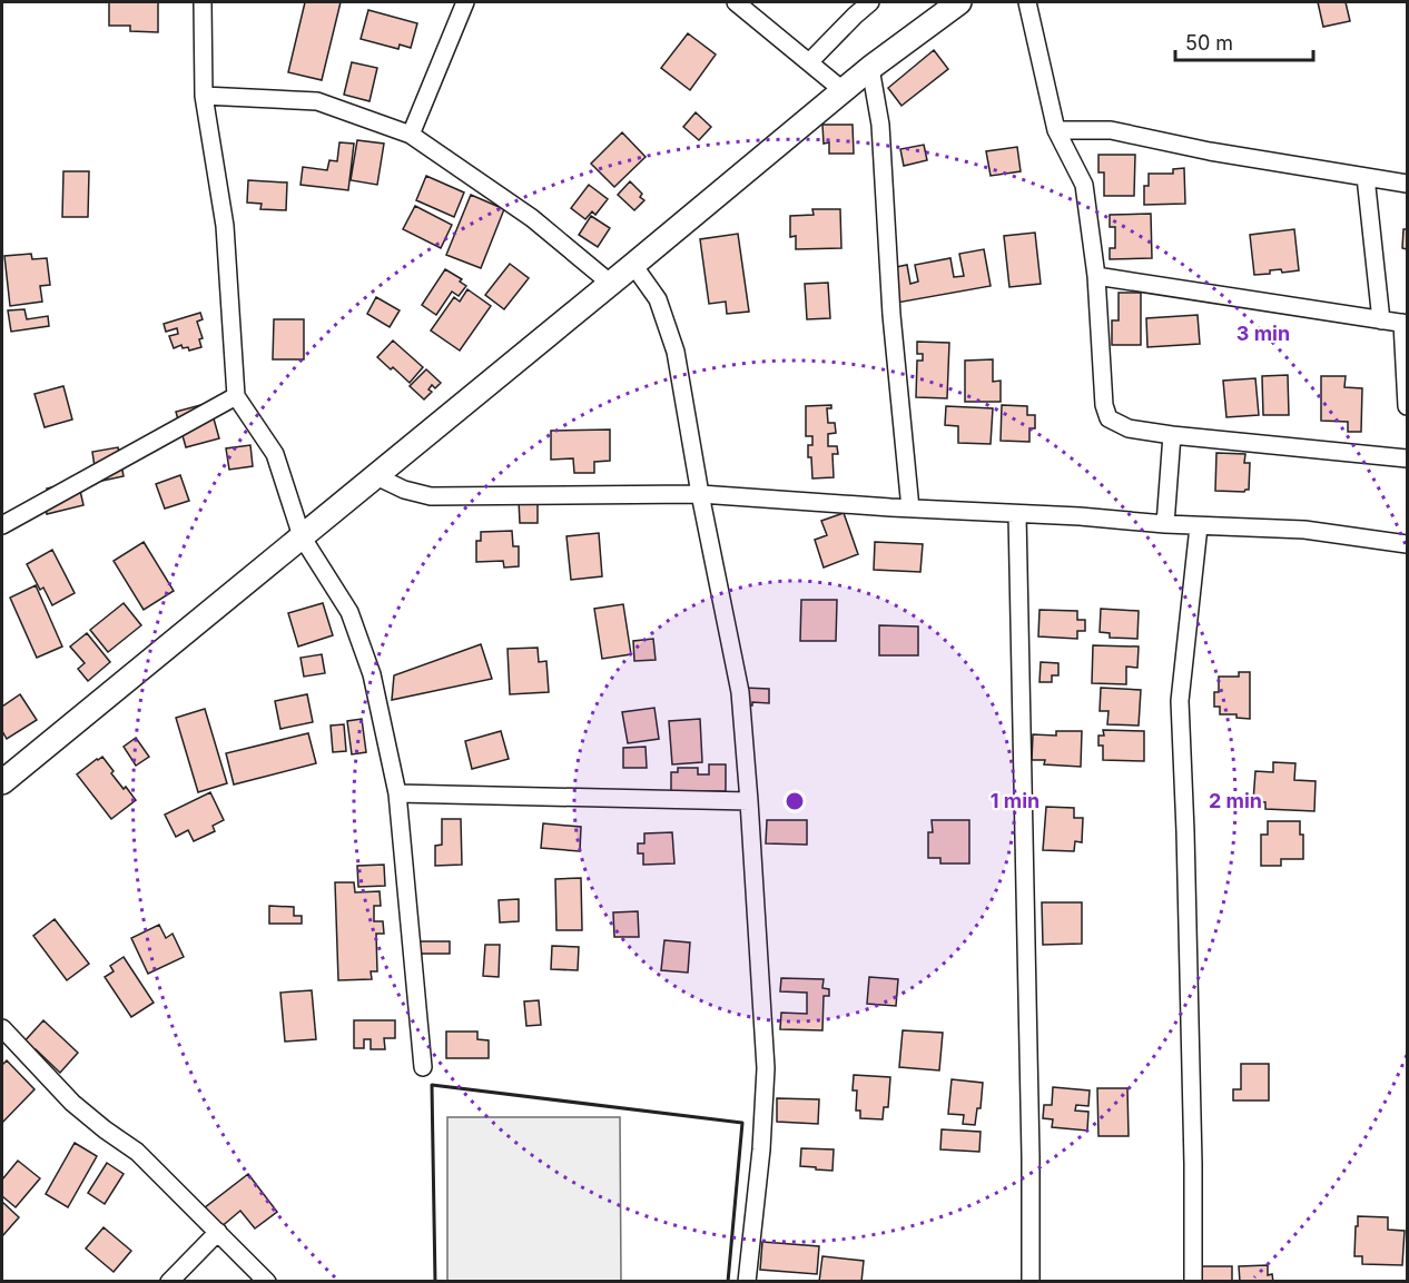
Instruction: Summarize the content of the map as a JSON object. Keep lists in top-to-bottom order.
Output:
{
  "scale_bar": "50 m",
  "rings": ["3 min", "1 min", "2 min"]
}
